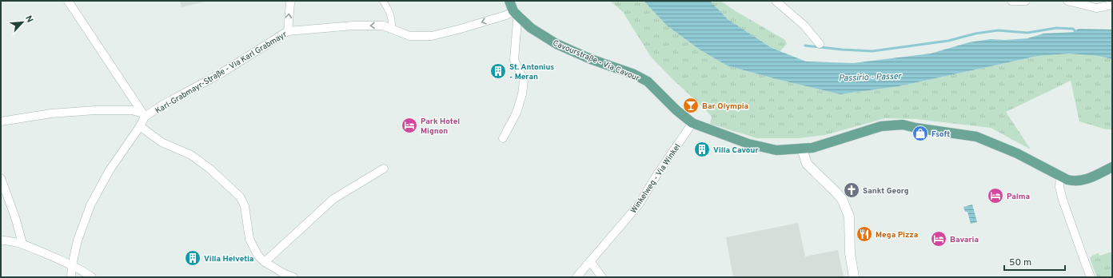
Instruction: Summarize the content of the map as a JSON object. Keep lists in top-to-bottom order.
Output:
{
  "streets": {
    "main road": ["Cavourstraße - Via Cavour"],
    "street": ["Karl-Grabmayr-Straße - Via Karl Grabmayr", "Winkelweg - Via Winkel"]
  },
  "crossings": [
    ["Cavourstraße - Via Cavour", "Karl-Grabmayr-Straße - Via Karl Grabmayr"],
    ["Cavourstraße - Via Cavour", "Winkelweg - Via Winkel"]
  ],
  "one_way": ["Karl-Grabmayr-Straße - Via Karl Grabmayr"],
  "water": ["Passirio - Passer"],
  "places": {
    "building": ["St. Antonius - Meran", "Villa Cavour", "Villa Helvetia"],
    "bar": ["Bar Olympia"],
    "hotel": ["Park Hotel Mignon", "Palma", "Bavaria"],
    "shop": ["Fsoft"],
    "church": ["Sankt Georg"],
    "restaurant": ["Mega Pizza"]
  },
  "scale_bar": "50 m",
  "north": "top right"
}
